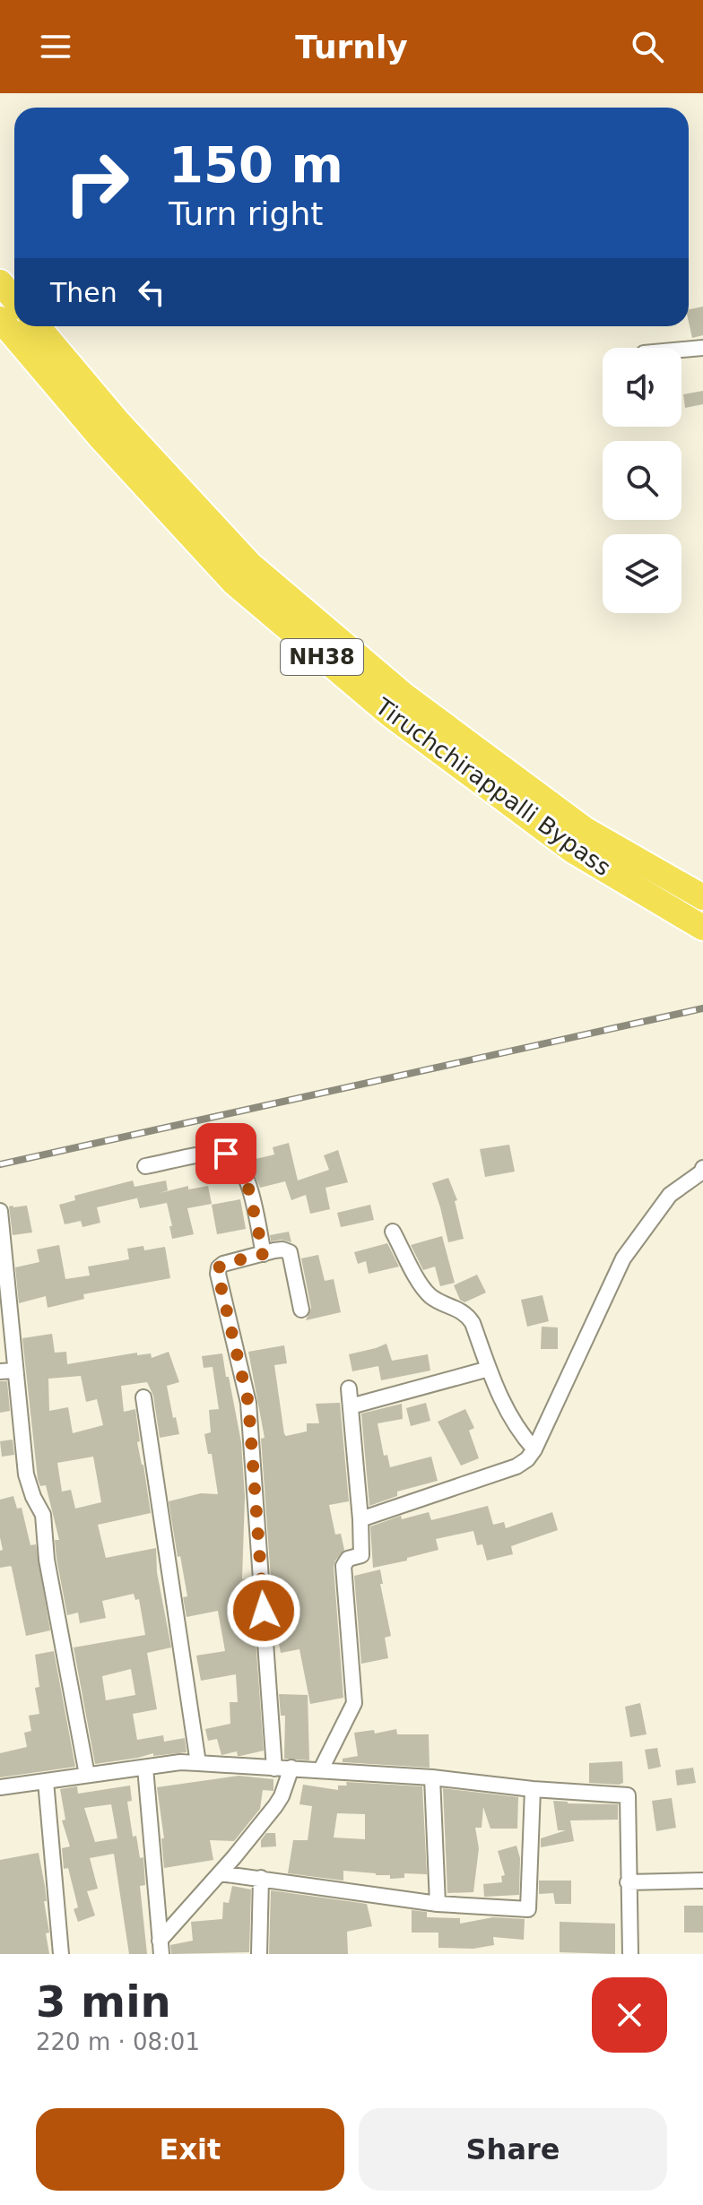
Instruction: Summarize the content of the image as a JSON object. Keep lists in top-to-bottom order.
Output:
{
  "streets": {
    "highway": ["NH38", "Tiruchchirappalli Bypass"]
  },
  "page": {
    "header": "Turnly",
    "turn": ["150 m", "Turn right"],
    "then": "Then",
    "heading": ["3 min", "220 m · 08:01"],
    "buttons": ["Exit", "Share"]
  }
}
